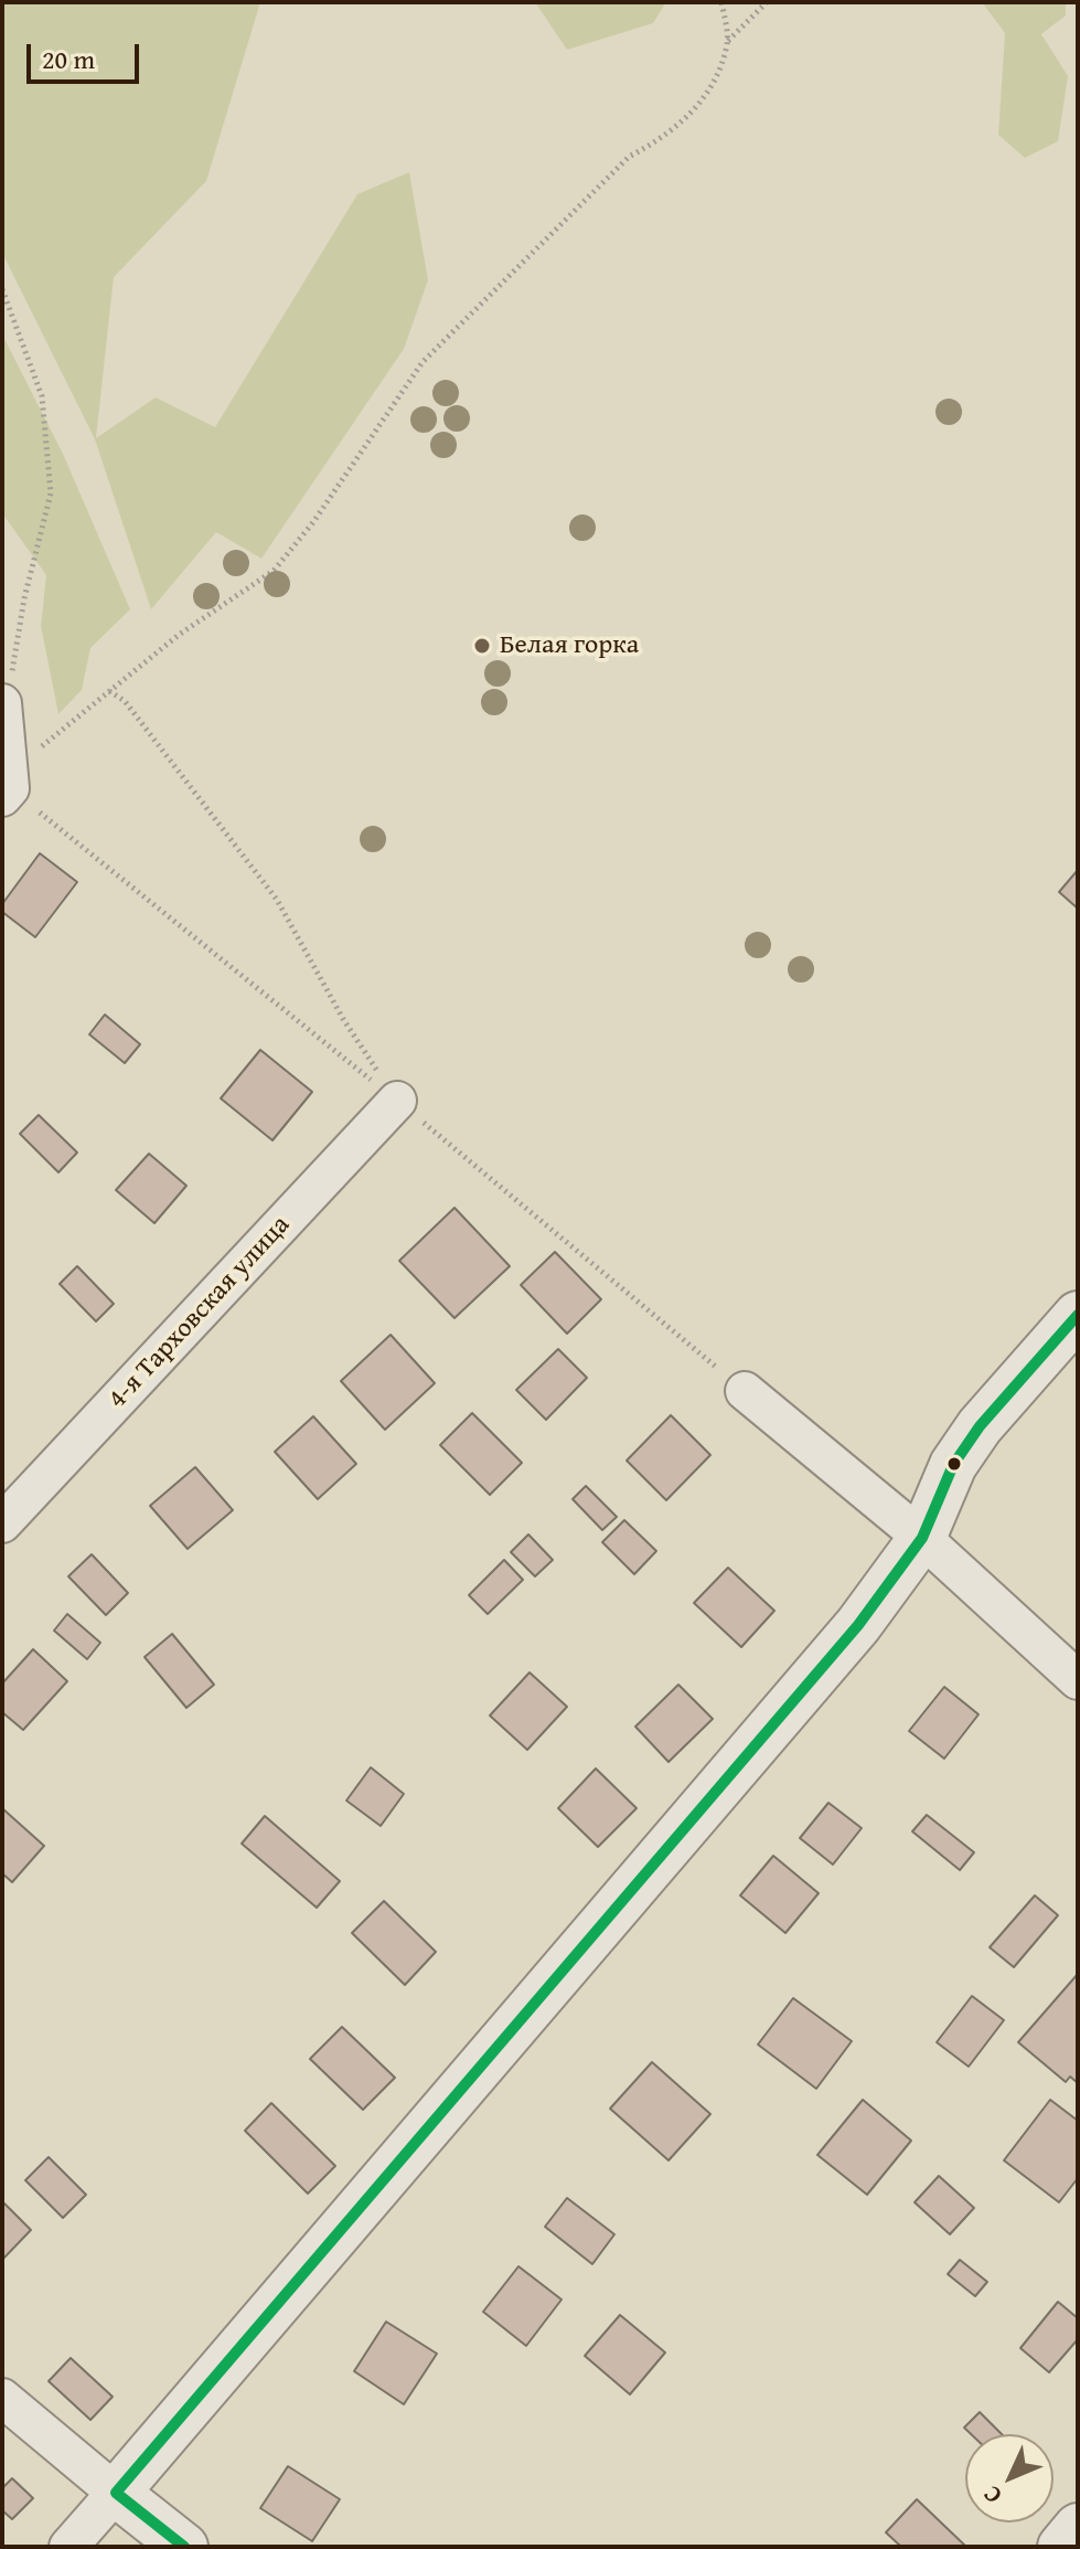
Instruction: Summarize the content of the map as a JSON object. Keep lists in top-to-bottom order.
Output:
{
  "streets": {
    "street": ["4-я Тарховская улица"]
  },
  "places": ["Белая горка"],
  "scale_bar": "20 m",
  "north": "bottom left"
}
